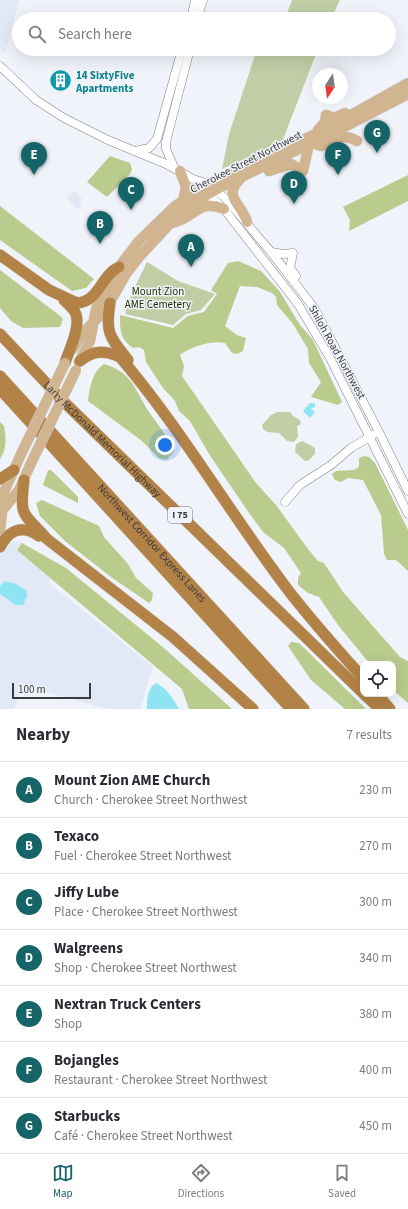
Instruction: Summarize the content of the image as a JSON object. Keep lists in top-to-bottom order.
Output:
{
  "streets": {
    "highway": ["Larry McDonald Memorial Highway", "I 75", "Northwest Corridor Express Lanes"],
    "main road": ["Cherokee Street Northwest"],
    "street": ["Shiloh Road Northwest"]
  },
  "crossings": [
    ["Cherokee Street Northwest", "Shiloh Road Northwest"]
  ],
  "parks": ["Mount Zion AME Cemetery"],
  "places": {
    "building": ["14 SixtyFive Apartments"]
  },
  "scale_bar": "100 m",
  "north": "bottom",
  "page": {
    "search": "Search here",
    "pins": [
      "G",
      "E",
      "F",
      "D",
      "C",
      "B",
      "A"
    ],
    "scale": "100 m",
    "heading": ["Nearby", "7 results"],
    "list": [
      {
        "mark": "A",
        "name": "Mount Zion AME Church",
        "note": "Church · Cherokee Street Northwest",
        "value": "230 m"
      },
      {
        "mark": "B",
        "name": "Texaco",
        "note": "Fuel · Cherokee Street Northwest",
        "value": "270 m"
      },
      {
        "mark": "C",
        "name": "Jiffy Lube",
        "note": "Place · Cherokee Street Northwest",
        "value": "300 m"
      },
      {
        "mark": "D",
        "name": "Walgreens",
        "note": "Shop · Cherokee Street Northwest",
        "value": "340 m"
      },
      {
        "mark": "E",
        "name": "Nextran Truck Centers",
        "note": "Shop",
        "value": "380 m"
      },
      {
        "mark": "F",
        "name": "Bojangles",
        "note": "Restaurant · Cherokee Street Northwest",
        "value": "400 m"
      },
      {
        "mark": "G",
        "name": "Starbucks",
        "note": "Café · Cherokee Street Northwest",
        "value": "450 m"
      }
    ],
    "nav": ["Map", "Directions", "Saved"]
  }
}
